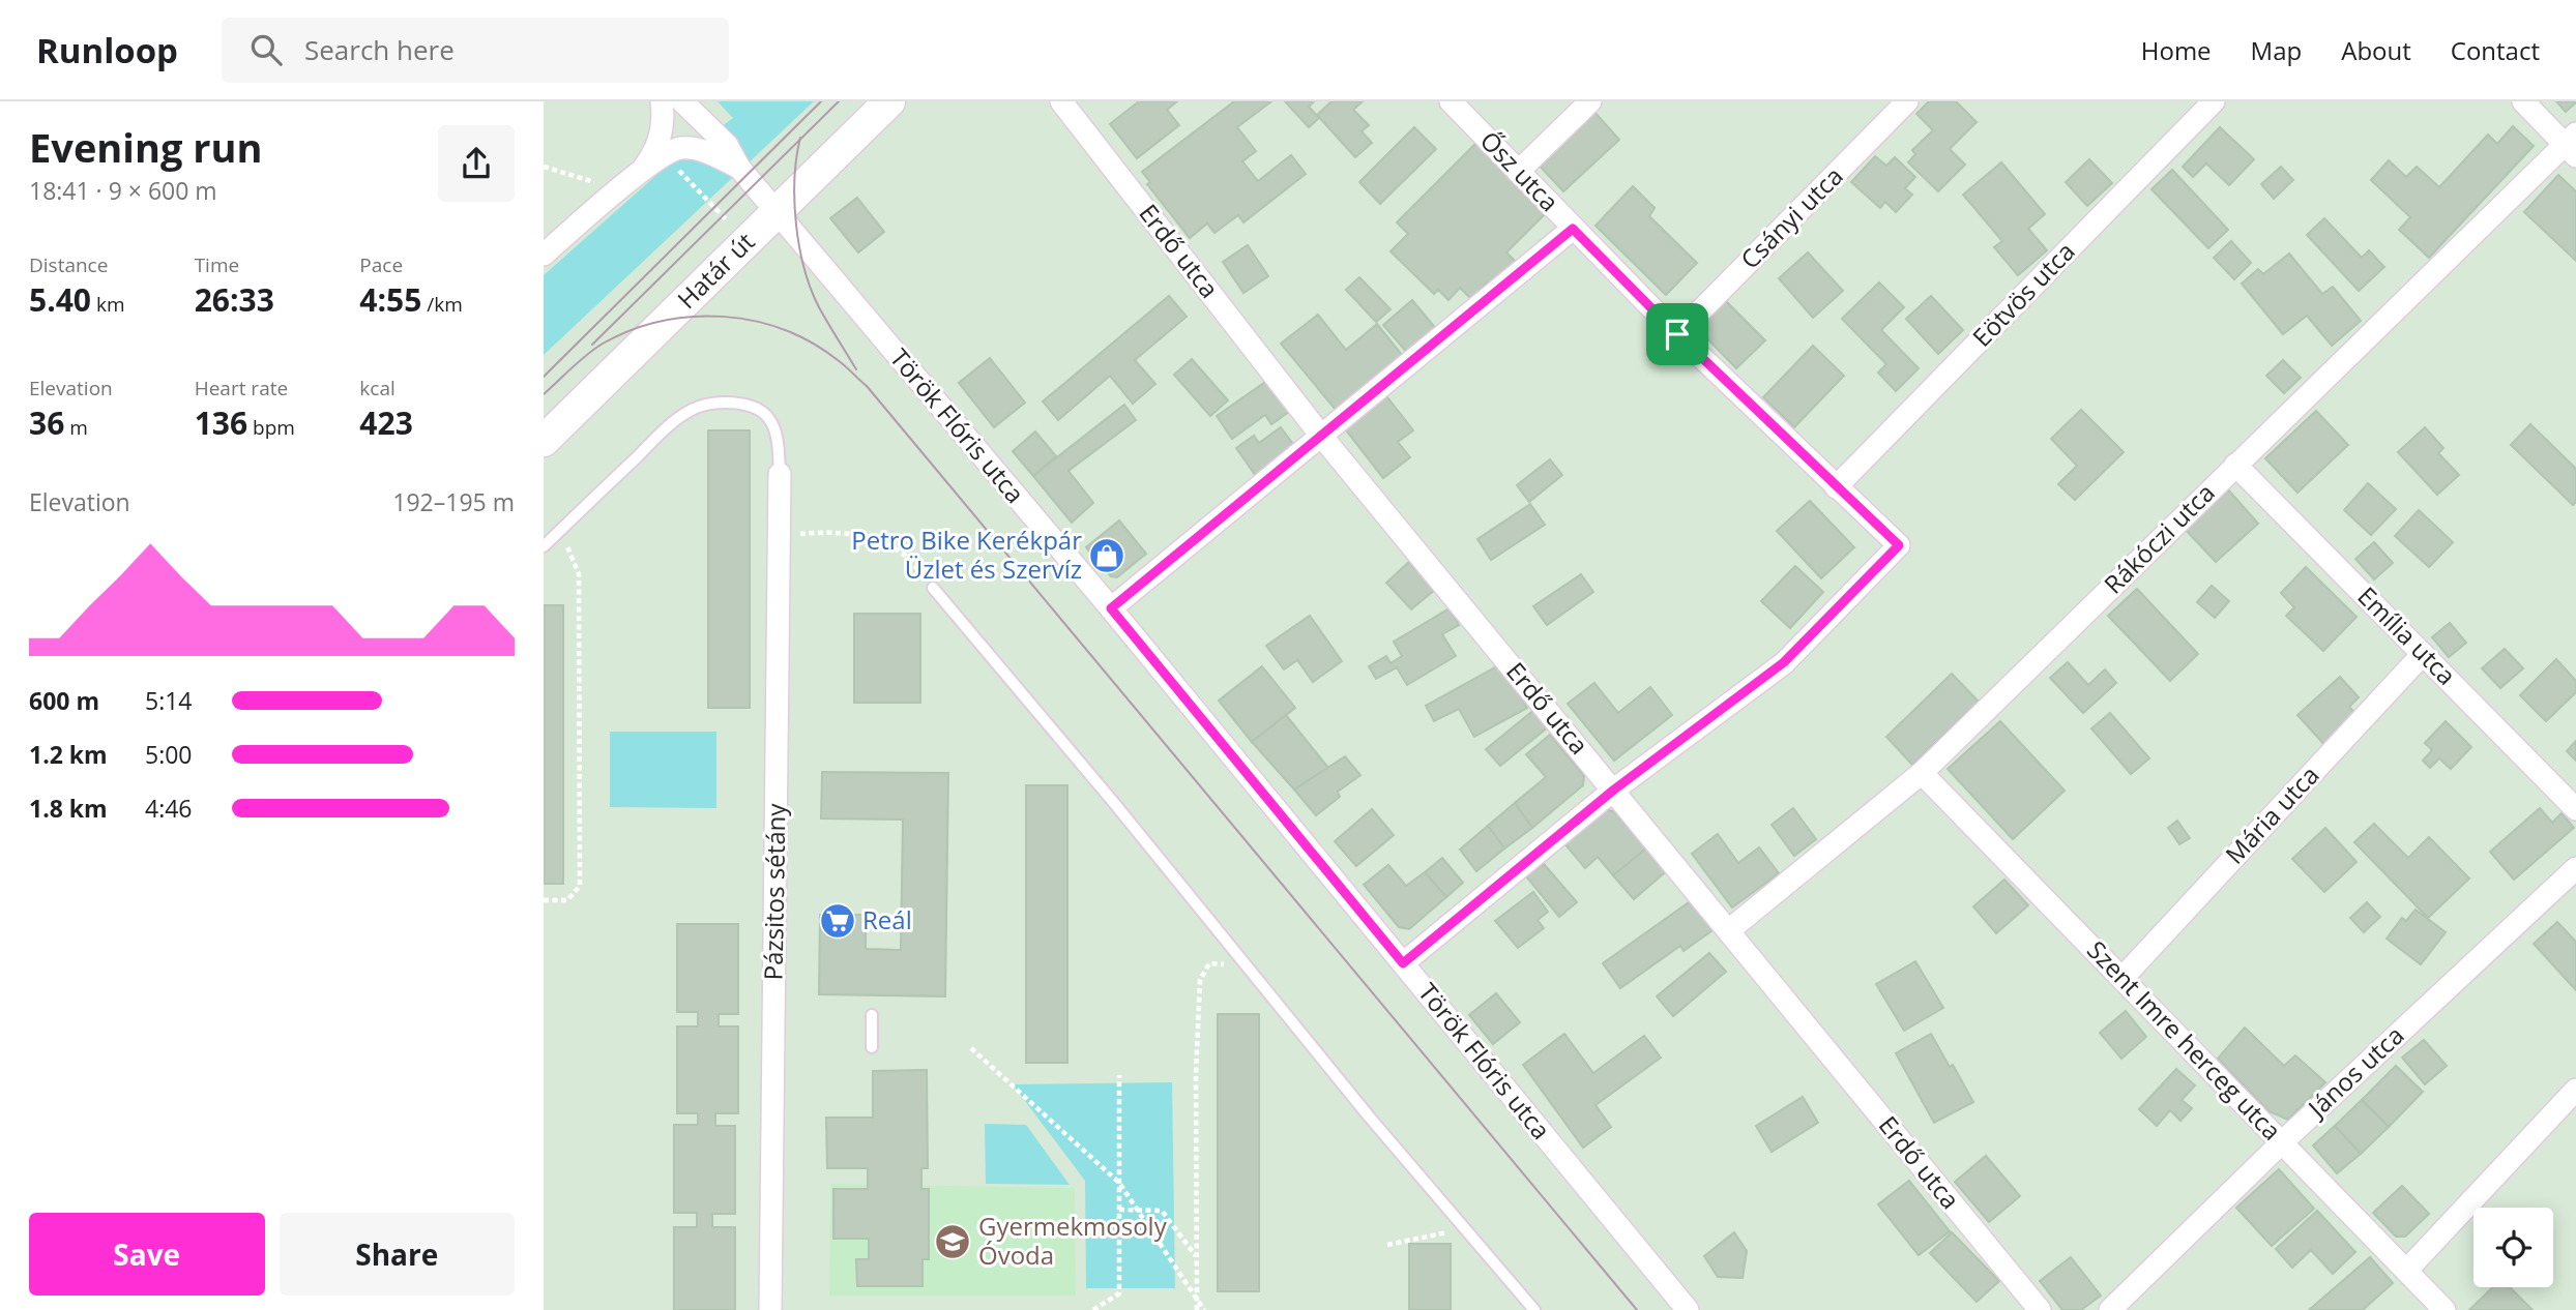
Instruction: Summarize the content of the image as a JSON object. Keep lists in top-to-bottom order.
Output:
{
  "streets": {
    "main road": ["Határ út"],
    "street": [
      "Ősz utca",
      "Csányi utca",
      "Erdő utca",
      "Eötvös utca",
      "Török Flóris utca",
      "Rákóczi utca",
      "Emília utca",
      "Mária utca",
      "Pázsitos sétány",
      "Szent Imre herceg utca",
      "János utca"
    ]
  },
  "crossings": [
    ["Ősz utca", "Csányi utca"],
    ["Ősz utca", "Erdő utca"],
    ["Ősz utca", "Eötvös utca"],
    ["Erdő utca", "Rákóczi utca"],
    ["Határ út", "Török Flóris utca"],
    ["Rákóczi utca", "Emília utca"],
    ["Rákóczi utca", "Szent Imre herceg utca"],
    ["Emília utca", "Mária utca"],
    ["Mária utca", "Szent Imre herceg utca"],
    ["Szent Imre herceg utca", "János utca"]
  ],
  "places": {
    "shop": ["Petro Bike Kerékpár Üzlet és Szervíz"],
    "supermarket": ["Reál"],
    "school or university": ["Gyermekmosoly Óvoda"]
  },
  "page": {
    "header": "Runloop",
    "search": "Search here",
    "nav": [
      "Home",
      "Map",
      "About",
      "Contact"
    ],
    "heading": ["Evening run", "18:41 · 9 × 600 m"],
    "stats": [
      ["Distance", "5.40 km"],
      ["Time", "26:33"],
      ["Pace", "4:55 /km"],
      ["Elevation", "36 m"],
      ["Heart rate", "136 bpm"],
      ["kcal", "423"]
    ],
    "chart": ["Elevation", "192–195 m"],
    "list": [
      {
        "name": "600 m",
        "note": "5:14"
      },
      {
        "name": "1.2 km",
        "note": "5:00"
      },
      {
        "name": "1.8 km",
        "note": "4:46"
      }
    ],
    "buttons": ["Save", "Share"]
  }
}
